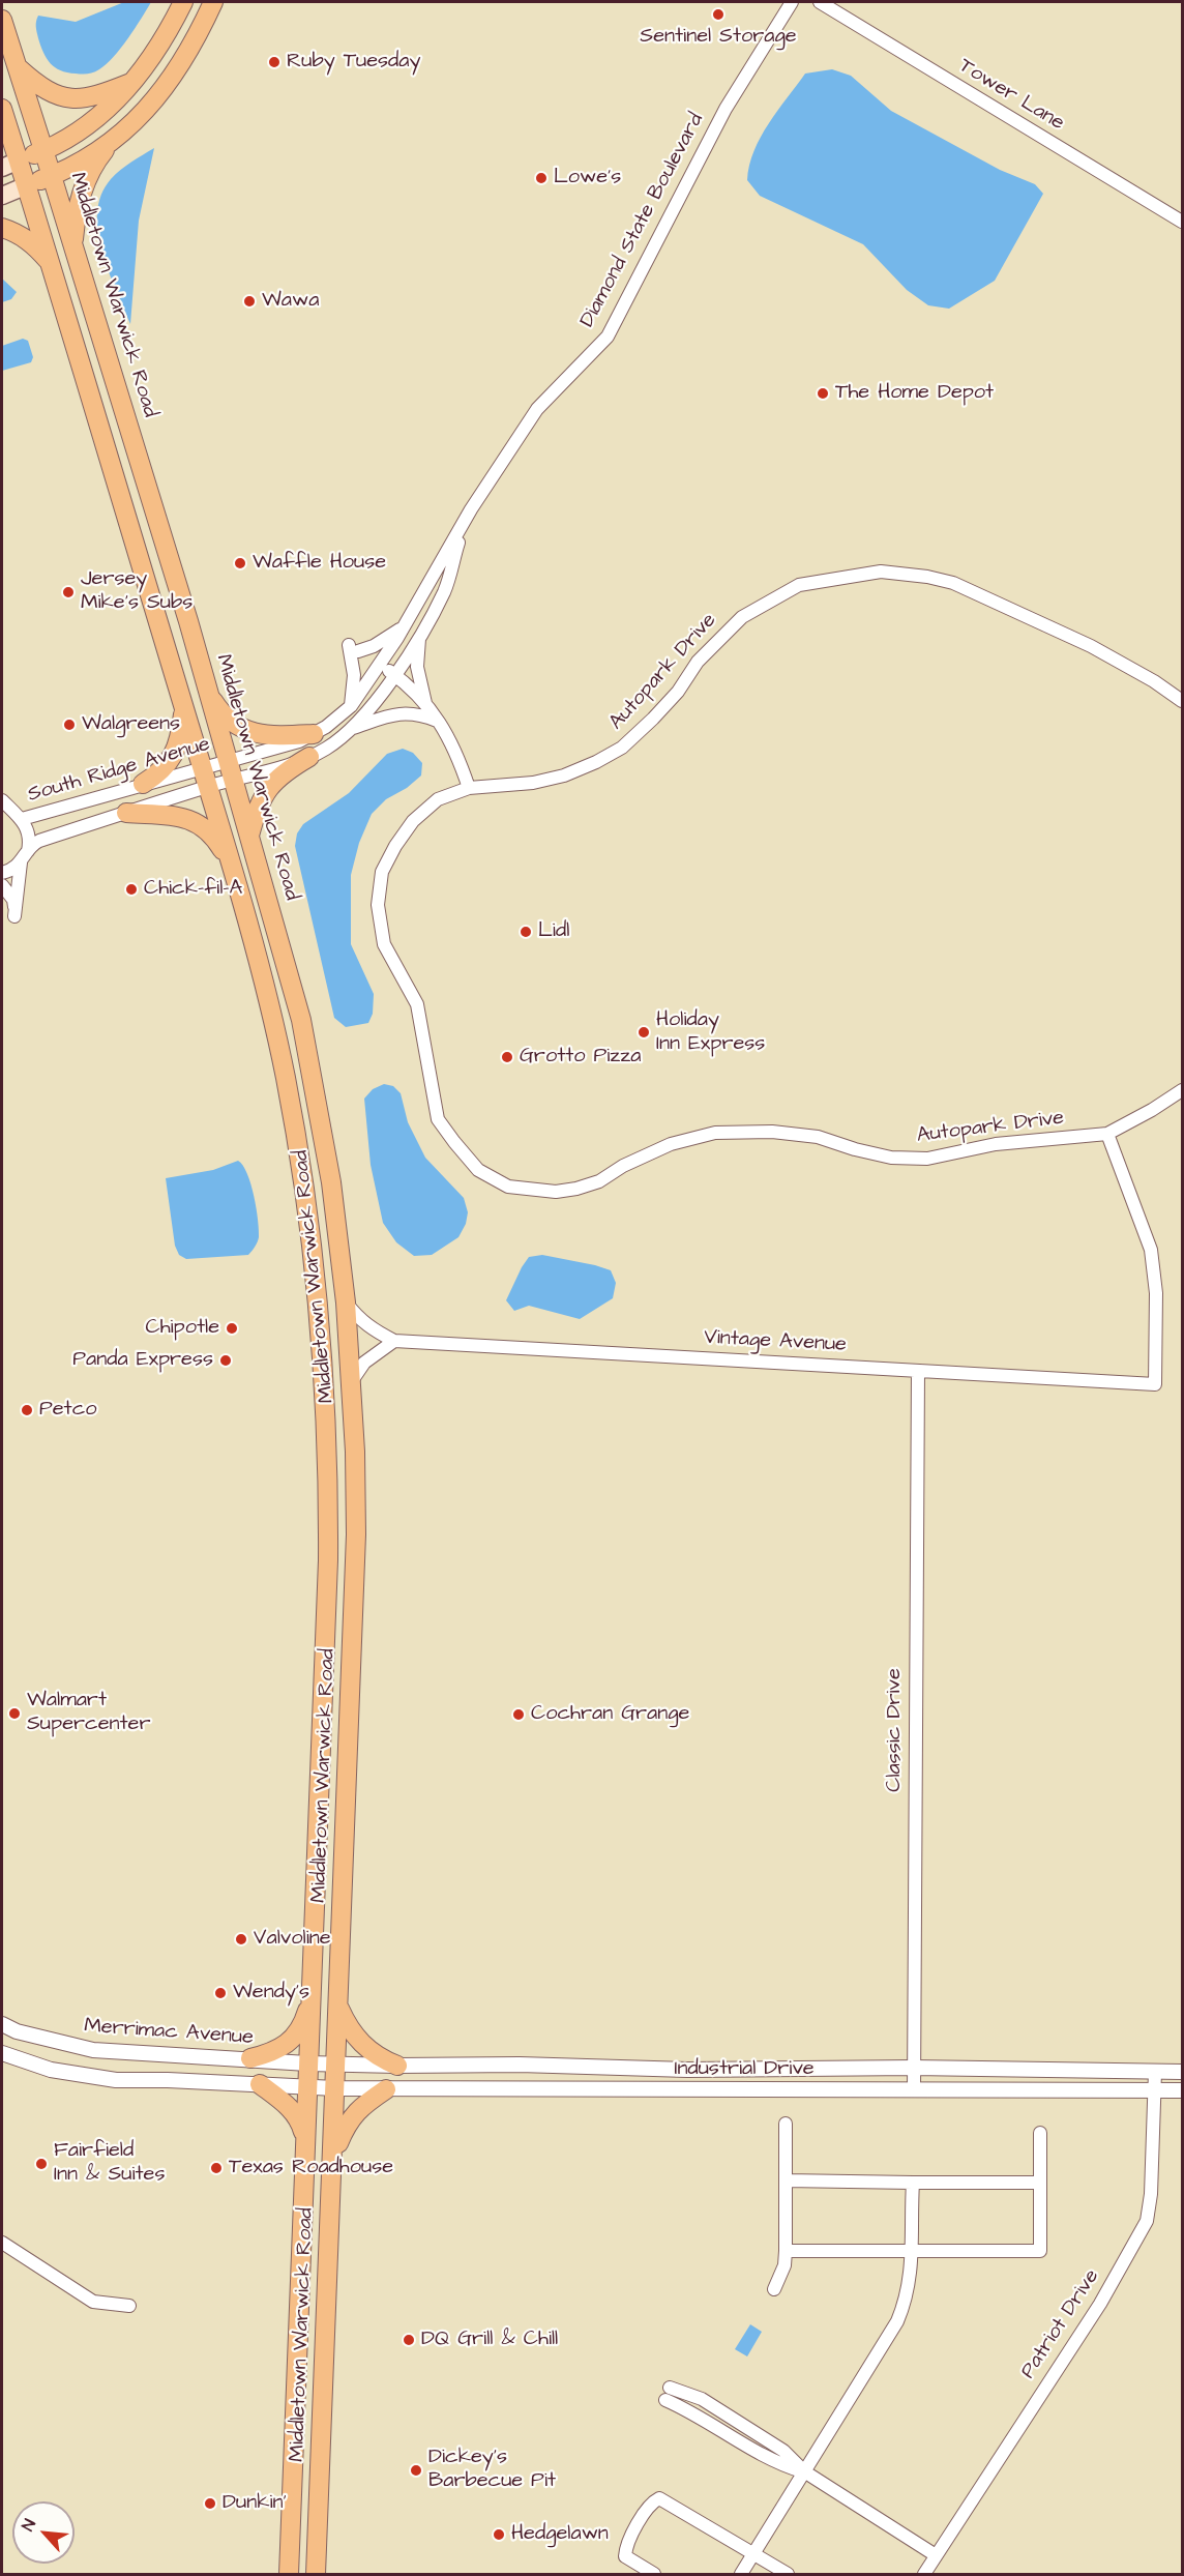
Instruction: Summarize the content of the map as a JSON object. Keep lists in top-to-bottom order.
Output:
{
  "streets": {
    "main road": ["Middletown Warwick Road"],
    "street": [
      "Tower Lane",
      "Diamond State Boulevard",
      "Autopark Drive",
      "South Ridge Avenue",
      "Vintage Avenue",
      "Classic Drive",
      "Merrimac Avenue",
      "Industrial Drive",
      "Patriot Drive"
    ]
  },
  "crossings": [
    ["Diamond State Boulevard", "Middletown Warwick Road"],
    ["Diamond State Boulevard", "South Ridge Avenue"],
    ["Middletown Warwick Road", "South Ridge Avenue"],
    ["Middletown Warwick Road", "Vintage Avenue"],
    ["Middletown Warwick Road", "Merrimac Avenue"],
    ["Middletown Warwick Road", "Industrial Drive"],
    ["Autopark Drive", "Vintage Avenue"],
    ["Vintage Avenue", "Classic Drive"],
    ["Classic Drive", "Industrial Drive"],
    ["Merrimac Avenue", "Industrial Drive"],
    ["Industrial Drive", "Patriot Drive"]
  ],
  "places": [
    "Sentinel Storage",
    "Ruby Tuesday",
    "Lowe's",
    "Wawa",
    "The Home Depot",
    "Waffle House",
    "Jersey Mike's Subs",
    "Walgreens",
    "Chick-fil-A",
    "Lidl",
    "Holiday Inn Express",
    "Grotto Pizza",
    "Chipotle",
    "Panda Express",
    "Petco",
    "Walmart Supercenter",
    "Cochran Grange",
    "Valvoline",
    "Wendy's",
    "Fairfield Inn & Suites",
    "Texas Roadhouse",
    "DQ Grill & Chill",
    "Dickey's Barbecue Pit",
    "Dunkin'",
    "Hedgelawn"
  ],
  "north": "top left"
}
